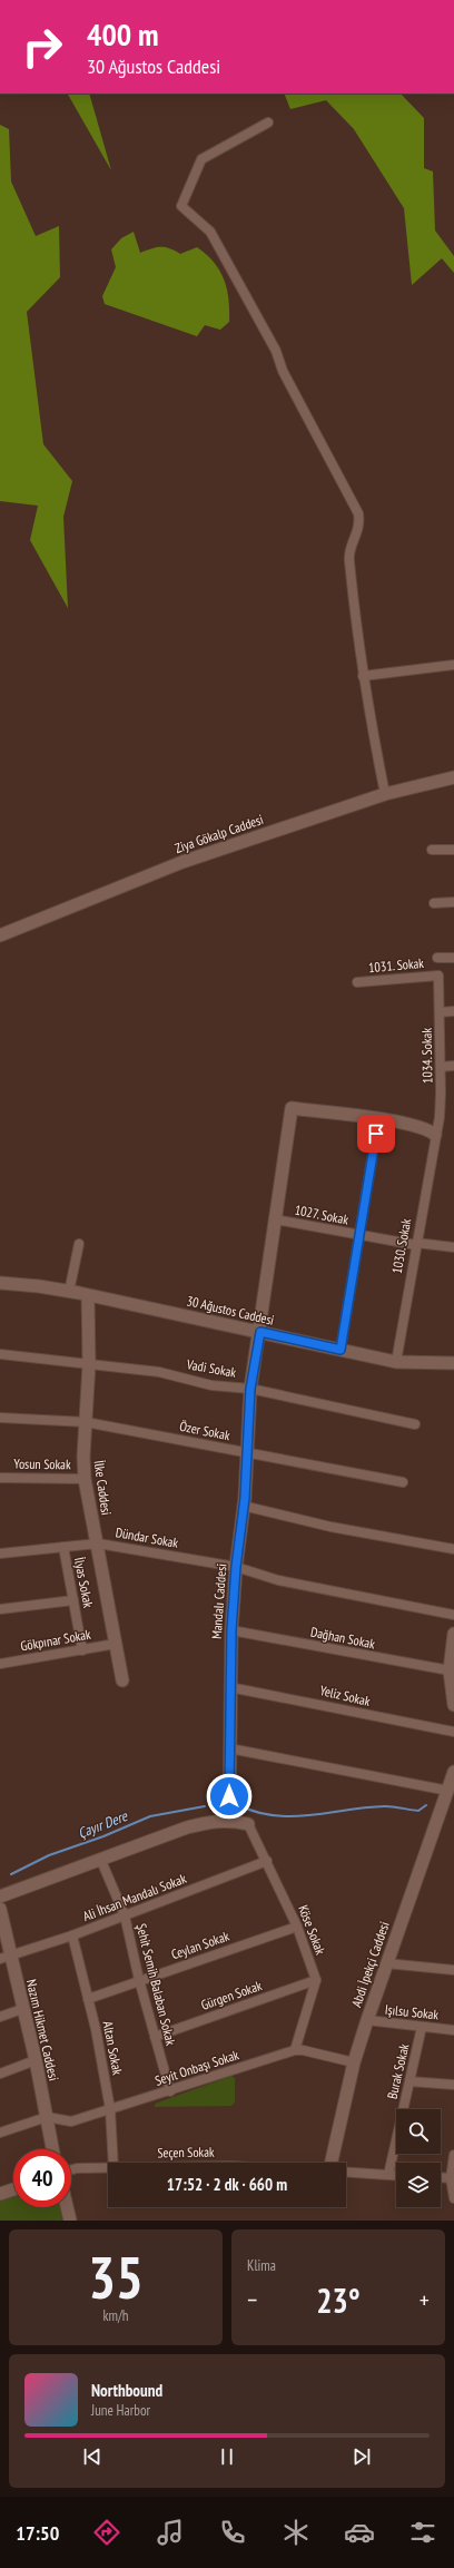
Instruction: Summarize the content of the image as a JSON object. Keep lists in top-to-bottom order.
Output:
{
  "streets": {
    "street": [
      "Ziya Gökalp Caddesi",
      "1031. Sokak",
      "1034. Sokak",
      "1027. Sokak",
      "1030. Sokak",
      "30 Ağustos Caddesi",
      "Vadi Sokak",
      "Özer Sokak",
      "Yosun Sokak",
      "İlke Caddesi",
      "Dündar Sokak",
      "İlyas Sokak",
      "Mandalı Caddesi",
      "Dağhan Sokak",
      "Gökpınar Sokak",
      "Yeliz Sokak",
      "Ali İhsan Mandalı Sokak",
      "Köse Sokak",
      "Ceylan Sokak",
      "Abdi İpekçi Caddesi",
      "Şehit Semih Balaban Sokak",
      "Gürgen Sokak",
      "Işılsu Sokak",
      "Nazım Hikmet Caddesi",
      "Altan Sokak",
      "Seyit Onbaşı Sokak",
      "Burak Sokak",
      "Seçen Sokak"
    ]
  },
  "crossings": [
    ["1031. Sokak", "1034. Sokak"],
    ["1034. Sokak", "1030. Sokak"],
    ["1027. Sokak", "1030. Sokak"],
    ["1027. Sokak", "Mandalı Caddesi"],
    ["1030. Sokak", "30 Ağustos Caddesi"],
    ["30 Ağustos Caddesi", "İlke Caddesi"],
    ["30 Ağustos Caddesi", "Mandalı Caddesi"],
    ["Vadi Sokak", "İlke Caddesi"],
    ["Vadi Sokak", "Mandalı Caddesi"],
    ["Özer Sokak", "İlke Caddesi"],
    ["Özer Sokak", "Mandalı Caddesi"],
    ["Yosun Sokak", "İlke Caddesi"],
    ["İlke Caddesi", "Dündar Sokak"],
    ["İlke Caddesi", "Gökpınar Sokak"],
    ["Dündar Sokak", "İlyas Sokak"],
    ["Dündar Sokak", "Mandalı Caddesi"],
    ["İlyas Sokak", "Gökpınar Sokak"],
    ["Mandalı Caddesi", "Dağhan Sokak"],
    ["Mandalı Caddesi", "Yeliz Sokak"],
    ["Ali İhsan Mandalı Sokak", "Köse Sokak"],
    ["Ali İhsan Mandalı Sokak", "Şehit Semih Balaban Sokak"],
    ["Ali İhsan Mandalı Sokak", "Nazım Hikmet Caddesi"],
    ["Ali İhsan Mandalı Sokak", "Altan Sokak"],
    ["Köse Sokak", "Ceylan Sokak"],
    ["Köse Sokak", "Gürgen Sokak"],
    ["Ceylan Sokak", "Şehit Semih Balaban Sokak"],
    ["Ceylan Sokak", "Altan Sokak"],
    ["Abdi İpekçi Caddesi", "Işılsu Sokak"],
    ["Abdi İpekçi Caddesi", "Seyit Onbaşı Sokak"],
    ["Şehit Semih Balaban Sokak", "Gürgen Sokak"],
    ["Şehit Semih Balaban Sokak", "Seyit Onbaşı Sokak"],
    ["Işılsu Sokak", "Burak Sokak"],
    ["Nazım Hikmet Caddesi", "Seyit Onbaşı Sokak"],
    ["Altan Sokak", "Seyit Onbaşı Sokak"]
  ],
  "water": ["Çayır Dere"],
  "page": {
    "turn": ["400 m", "30 Ağustos Caddesi"],
    "limit": "40",
    "trip": "17:52 · 2 dk · 660 m",
    "tile": [
      ["35", "km/h"],
      "Klima"
    ],
    "heat": ["−", "23°", "+"],
    "song": ["Northbound", "June Harbor"],
    "tabs": "17:50"
  }
}
